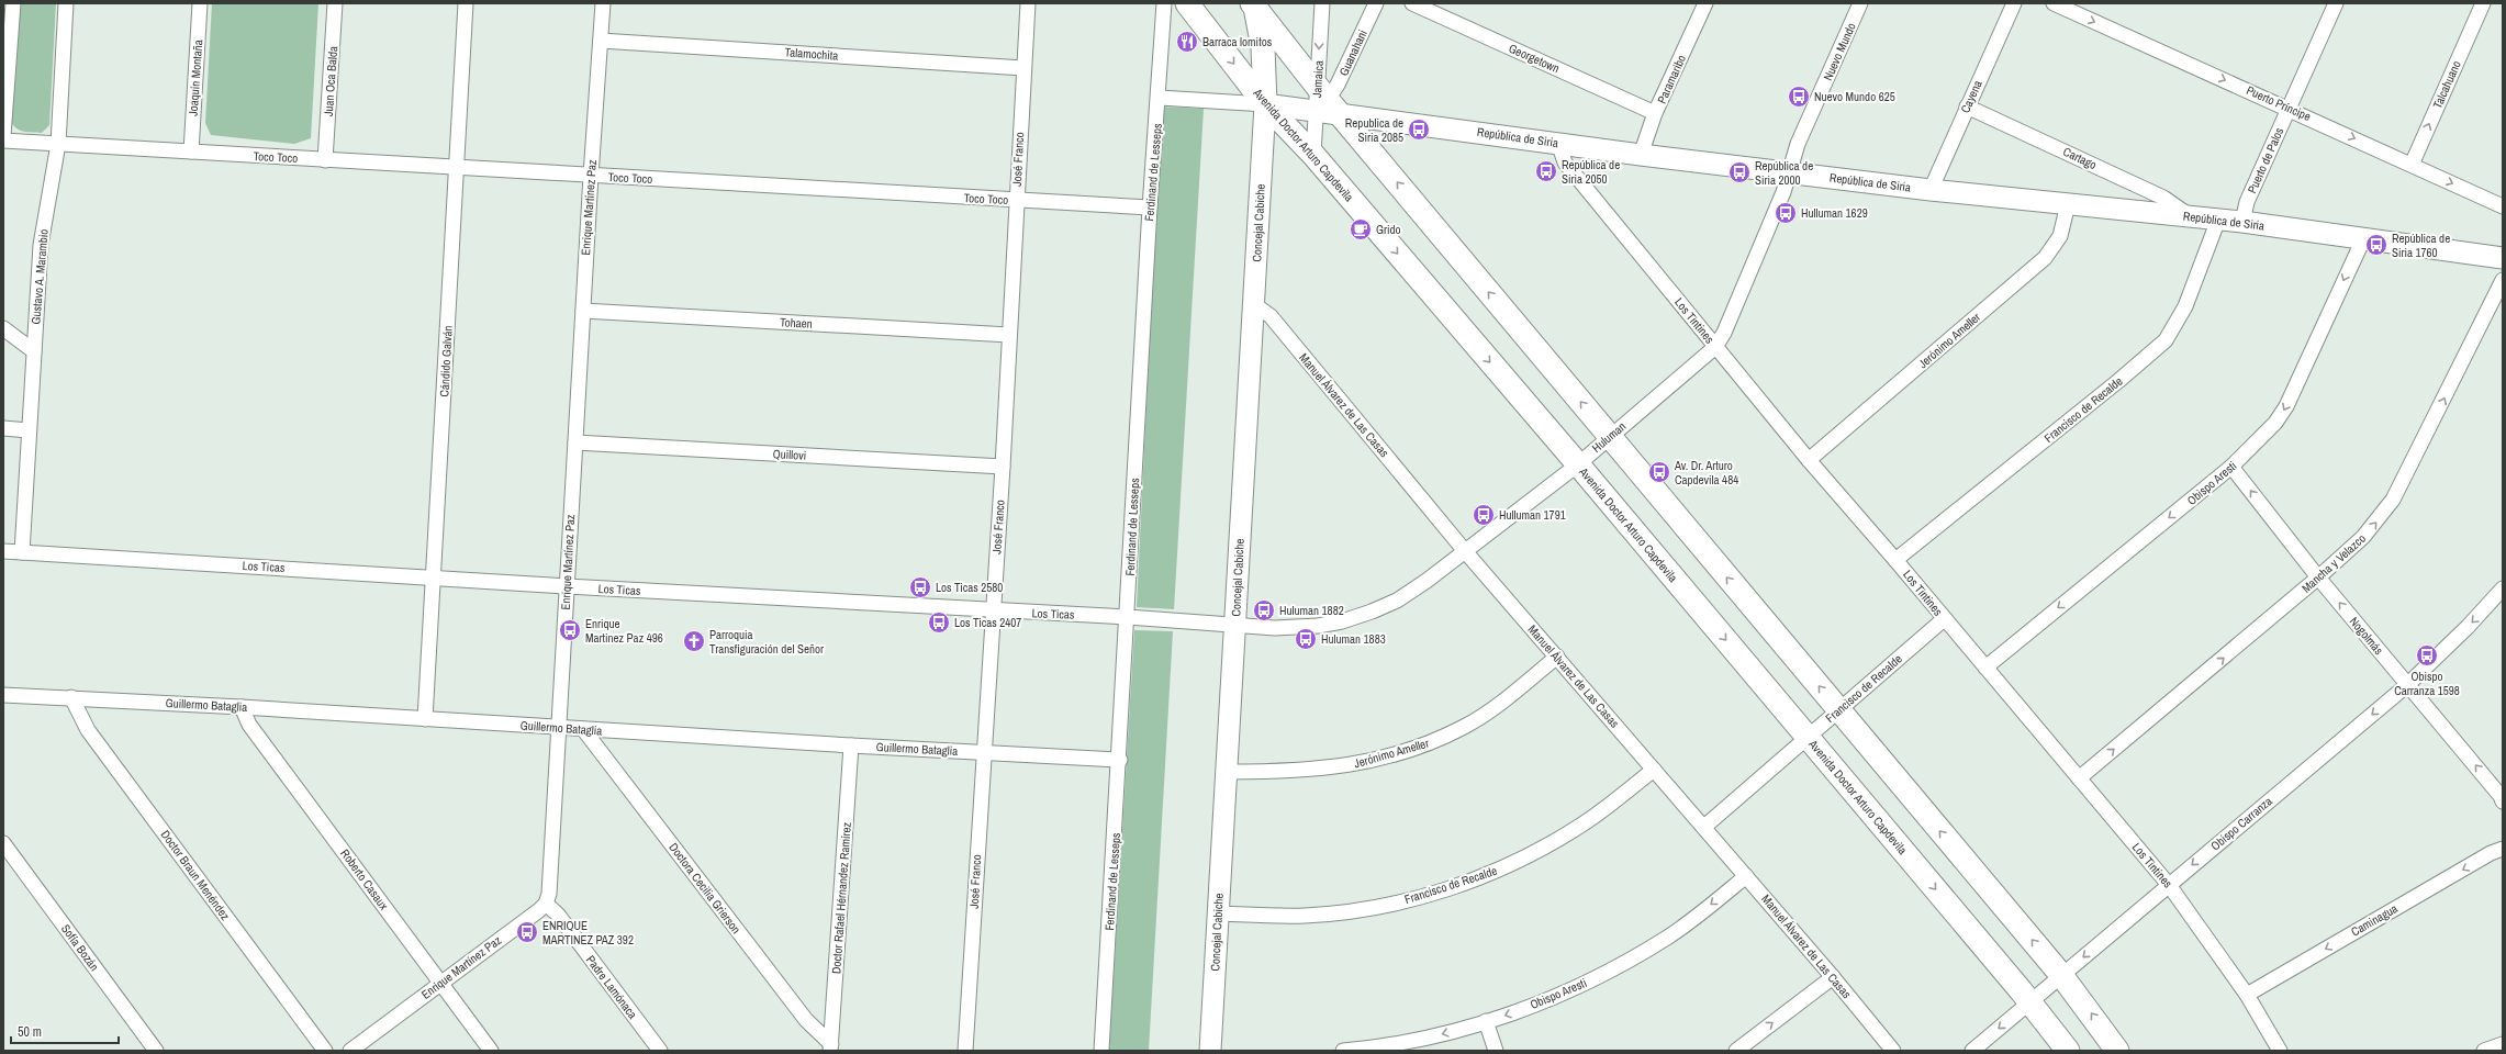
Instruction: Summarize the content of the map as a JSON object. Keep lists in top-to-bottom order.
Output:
{
  "streets": {
    "main road": ["República de Siria", "Avenida Doctor Arturo Capdevila", "Concejal Cabiche"],
    "street": [
      "Nuevo Mundo",
      "Guanahani",
      "Talamochita",
      "Georgetown",
      "Joaquín Montaña",
      "Jamaica",
      "Paramaribo",
      "Juan Oca Balda",
      "Talcahuano",
      "Cayena",
      "Puerto Príncipe",
      "Toco Toco",
      "Cartago",
      "José Franco",
      "Puerto de Palos",
      "Ferdinand de Lesseps",
      "Enrique Martínez Paz",
      "Gustavo A. Marambio",
      "Los Tintines",
      "Tohaen",
      "Jerónimo Ameller",
      "Cándido Galván",
      "Manuel Álvarez de Las Casas",
      "Francisco de Recalde",
      "Huluman",
      "Quillovi",
      "Obispo Aresti",
      "Mancha y Velazco",
      "Los Ticas",
      "Nogolmás",
      "Guillermo Bataglia",
      "Obispo Carranza",
      "Doctor Braun Menéndez",
      "Roberto Casaux",
      "Doctora Cecilia Grierson",
      "Doctor Rafael Hérnandez Ramírez",
      "Caminagua",
      "Sofía Bozán",
      "Padre Lamónaca"
    ]
  },
  "crossings": [
    ["Nuevo Mundo", "República de Siria"],
    ["Nuevo Mundo", "Huluman"],
    ["Guanahani", "Jamaica"],
    ["Guanahani", "República de Siria"],
    ["Talamochita", "José Franco"],
    ["Talamochita", "Enrique Martínez Paz"],
    ["Georgetown", "Paramaribo"],
    ["Joaquín Montaña", "Toco Toco"],
    ["Jamaica", "República de Siria"],
    ["Jamaica", "Avenida Doctor Arturo Capdevila"],
    ["Paramaribo", "República de Siria"],
    ["Juan Oca Balda", "Toco Toco"],
    ["Talcahuano", "Puerto Príncipe"],
    ["Cayena", "República de Siria"],
    ["Cayena", "Cartago"],
    ["Puerto Príncipe", "Puerto de Palos"],
    ["República de Siria", "Avenida Doctor Arturo Capdevila"],
    ["República de Siria", "Cartago"],
    ["República de Siria", "Puerto de Palos"],
    ["República de Siria", "Ferdinand de Lesseps"],
    ["República de Siria", "Concejal Cabiche"],
    ["República de Siria", "Los Tintines"],
    ["República de Siria", "Jerónimo Ameller"],
    ["República de Siria", "Francisco de Recalde"],
    ["República de Siria", "Huluman"],
    ["República de Siria", "Obispo Aresti"],
    ["Avenida Doctor Arturo Capdevila", "Concejal Cabiche"],
    ["Avenida Doctor Arturo Capdevila", "Francisco de Recalde"],
    ["Avenida Doctor Arturo Capdevila", "Huluman"],
    ["Avenida Doctor Arturo Capdevila", "Obispo Carranza"],
    ["Toco Toco", "José Franco"],
    ["Toco Toco", "Ferdinand de Lesseps"],
    ["Toco Toco", "Enrique Martínez Paz"],
    ["Toco Toco", "Gustavo A. Marambio"],
    ["Toco Toco", "Cándido Galván"],
    ["José Franco", "Tohaen"],
    ["José Franco", "Quillovi"],
    ["José Franco", "Los Ticas"],
    ["José Franco", "Guillermo Bataglia"],
    ["Ferdinand de Lesseps", "Los Ticas"],
    ["Ferdinand de Lesseps", "Guillermo Bataglia"],
    ["Enrique Martínez Paz", "Tohaen"],
    ["Enrique Martínez Paz", "Quillovi"],
    ["Enrique Martínez Paz", "Los Ticas"],
    ["Enrique Martínez Paz", "Guillermo Bataglia"],
    ["Enrique Martínez Paz", "Roberto Casaux"],
    ["Enrique Martínez Paz", "Padre Lamónaca"],
    ["Concejal Cabiche", "Jerónimo Ameller"],
    ["Concejal Cabiche", "Manuel Álvarez de Las Casas"],
    ["Concejal Cabiche", "Francisco de Recalde"],
    ["Concejal Cabiche", "Huluman"],
    ["Concejal Cabiche", "Los Ticas"],
    ["Gustavo A. Marambio", "Los Ticas"],
    ["Los Tintines", "Jerónimo Ameller"],
    ["Los Tintines", "Francisco de Recalde"],
    ["Los Tintines", "Huluman"],
    ["Los Tintines", "Obispo Aresti"],
    ["Los Tintines", "Mancha y Velazco"],
    ["Los Tintines", "Obispo Carranza"],
    ["Los Tintines", "Caminagua"],
    ["Jerónimo Ameller", "Manuel Álvarez de Las Casas"],
    ["Cándido Galván", "Los Ticas"],
    ["Cándido Galván", "Guillermo Bataglia"],
    ["Manuel Álvarez de Las Casas", "Francisco de Recalde"],
    ["Manuel Álvarez de Las Casas", "Huluman"],
    ["Manuel Álvarez de Las Casas", "Obispo Aresti"],
    ["Huluman", "Los Ticas"],
    ["Obispo Aresti", "Nogolmás"],
    ["Mancha y Velazco", "Nogolmás"],
    ["Nogolmás", "Obispo Carranza"],
    ["Guillermo Bataglia", "Doctor Braun Menéndez"],
    ["Guillermo Bataglia", "Roberto Casaux"],
    ["Guillermo Bataglia", "Doctora Cecilia Grierson"],
    ["Guillermo Bataglia", "Doctor Rafael Hérnandez Ramírez"],
    ["Doctora Cecilia Grierson", "Doctor Rafael Hérnandez Ramírez"]
  ],
  "one_way": [
    "Jamaica",
    "Talcahuano",
    "Puerto Príncipe",
    "Obispo Aresti",
    "Mancha y Velazco",
    "Nogolmás",
    "Obispo Carranza",
    "Caminagua"
  ],
  "places": {
    "restaurant": ["Barraca lomitos"],
    "bus stop": [
      "Nuevo Mundo 625",
      "Republica de Siria 2085",
      "República de Siria 2050",
      "República de Siria 2000",
      "Hulluman 1629",
      "República de Siria 1760",
      "Av. Dr. Arturo Capdevila 484",
      "Hulluman 1791",
      "Los Ticas 2580",
      "Huluman 1882",
      "Los Ticas 2407",
      "Enrique Martinez Paz 496",
      "Huluman 1883",
      "Obispo Carranza 1598",
      "ENRIQUE MARTINEZ PAZ 392"
    ],
    "cafe": ["Grido"],
    "church": ["Parroquia Transfiguración del Señor"]
  },
  "scale_bar": "50 m"
}
